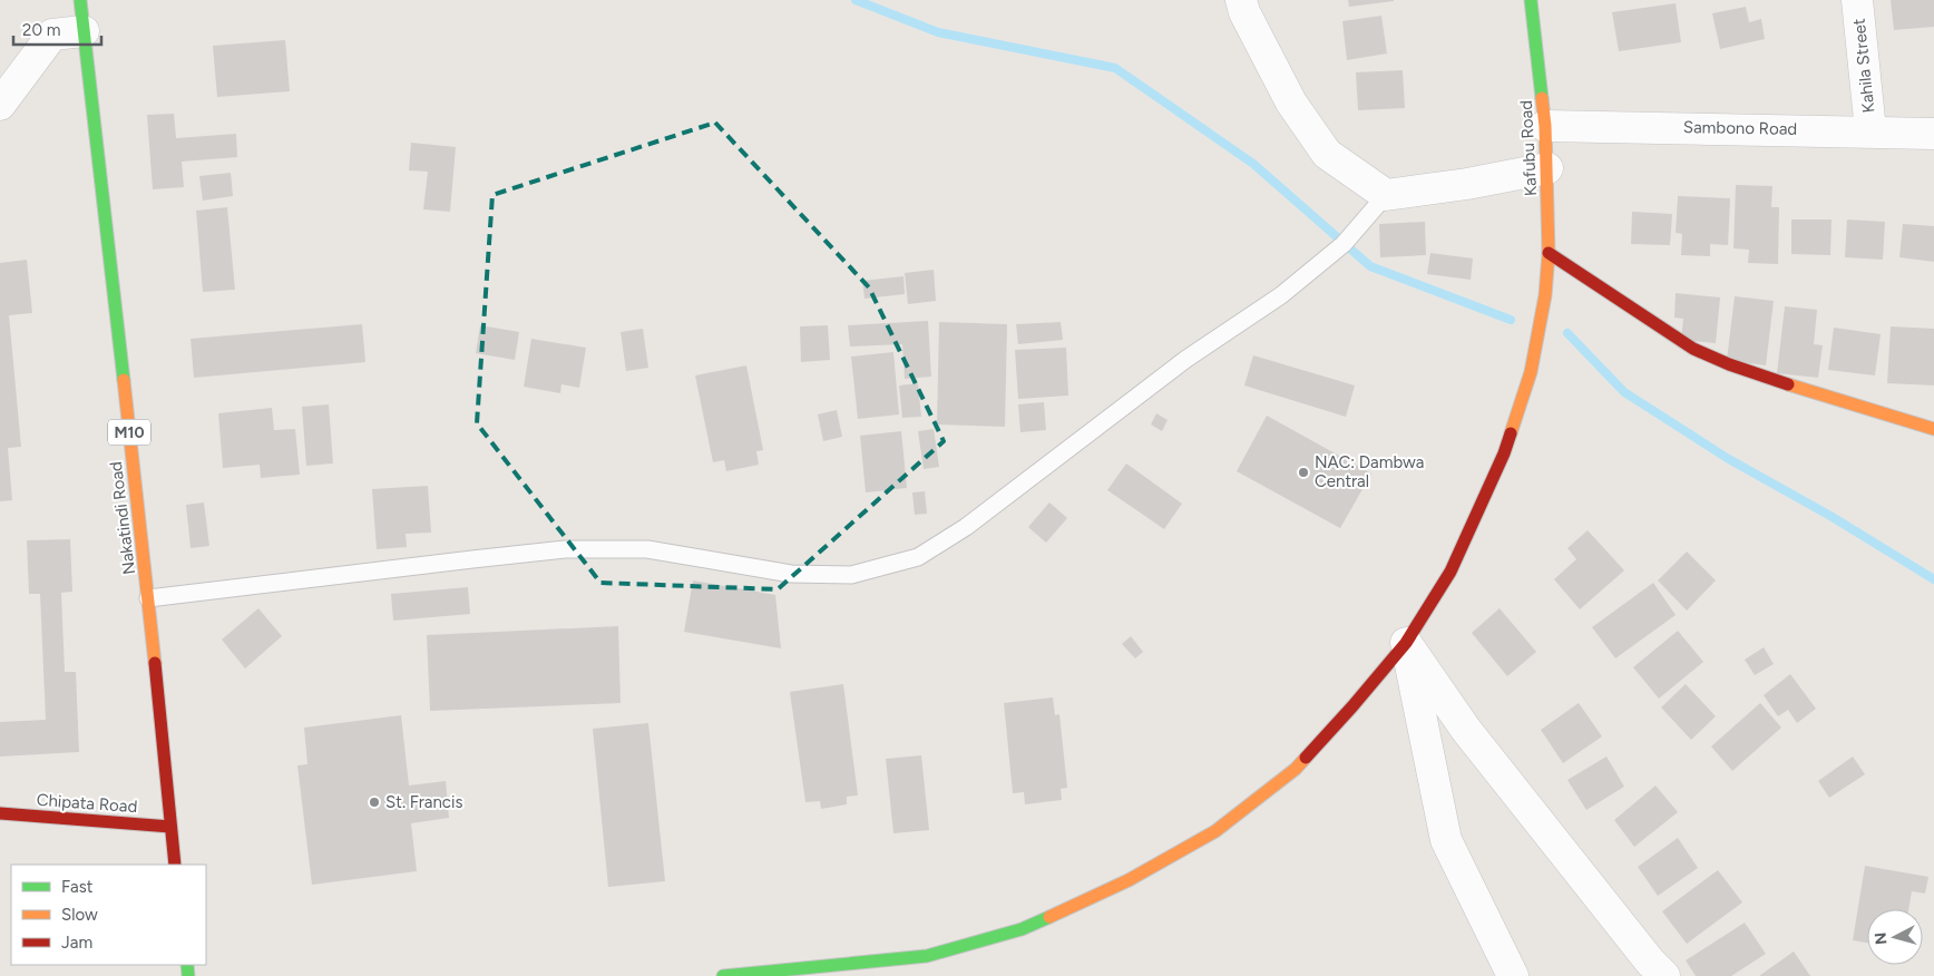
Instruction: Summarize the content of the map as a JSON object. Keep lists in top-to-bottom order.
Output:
{
  "streets": {
    "main road": [
      "Kafubu Road",
      "M10",
      "Nakatindi Road",
      "Chipata Road"
    ],
    "street": ["Kahila Street", "Sambono Road"]
  },
  "crossings": [
    ["Kahila Street", "Sambono Road"],
    ["Sambono Road", "Kafubu Road"],
    ["Nakatindi Road", "Chipata Road"]
  ],
  "places": ["NAC: Dambwa Central", "St. Francis"],
  "legend": ["Fast", "Slow", "Jam"],
  "scale_bar": "20 m",
  "north": "left"
}
